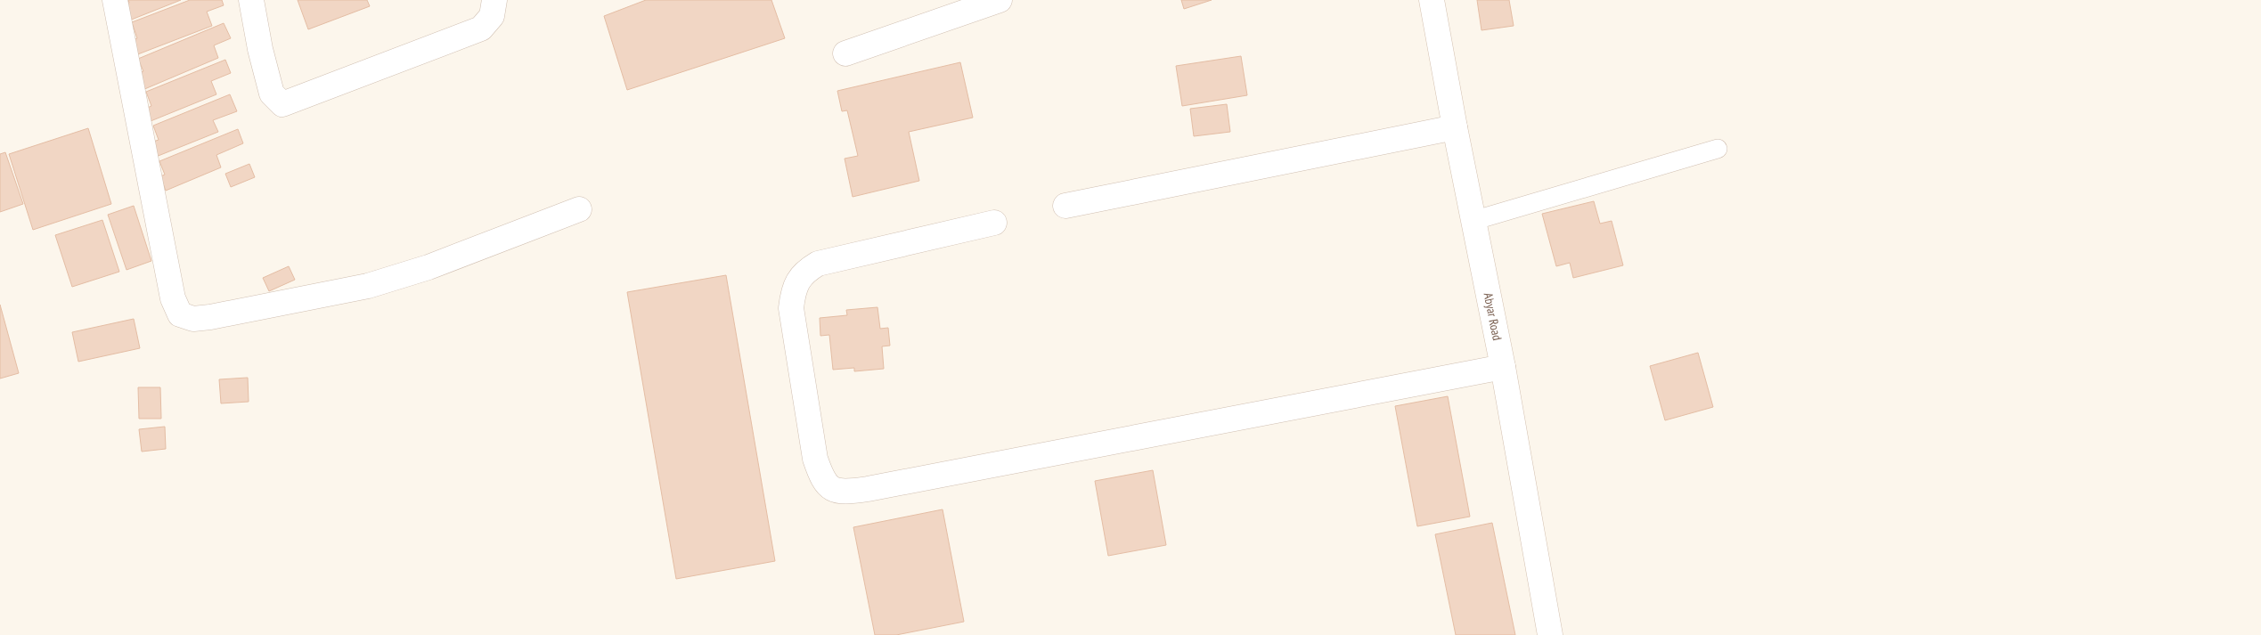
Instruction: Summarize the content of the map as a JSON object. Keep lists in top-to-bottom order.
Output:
{
  "streets": {
    "street": ["Abyar Road"]
  }
}
